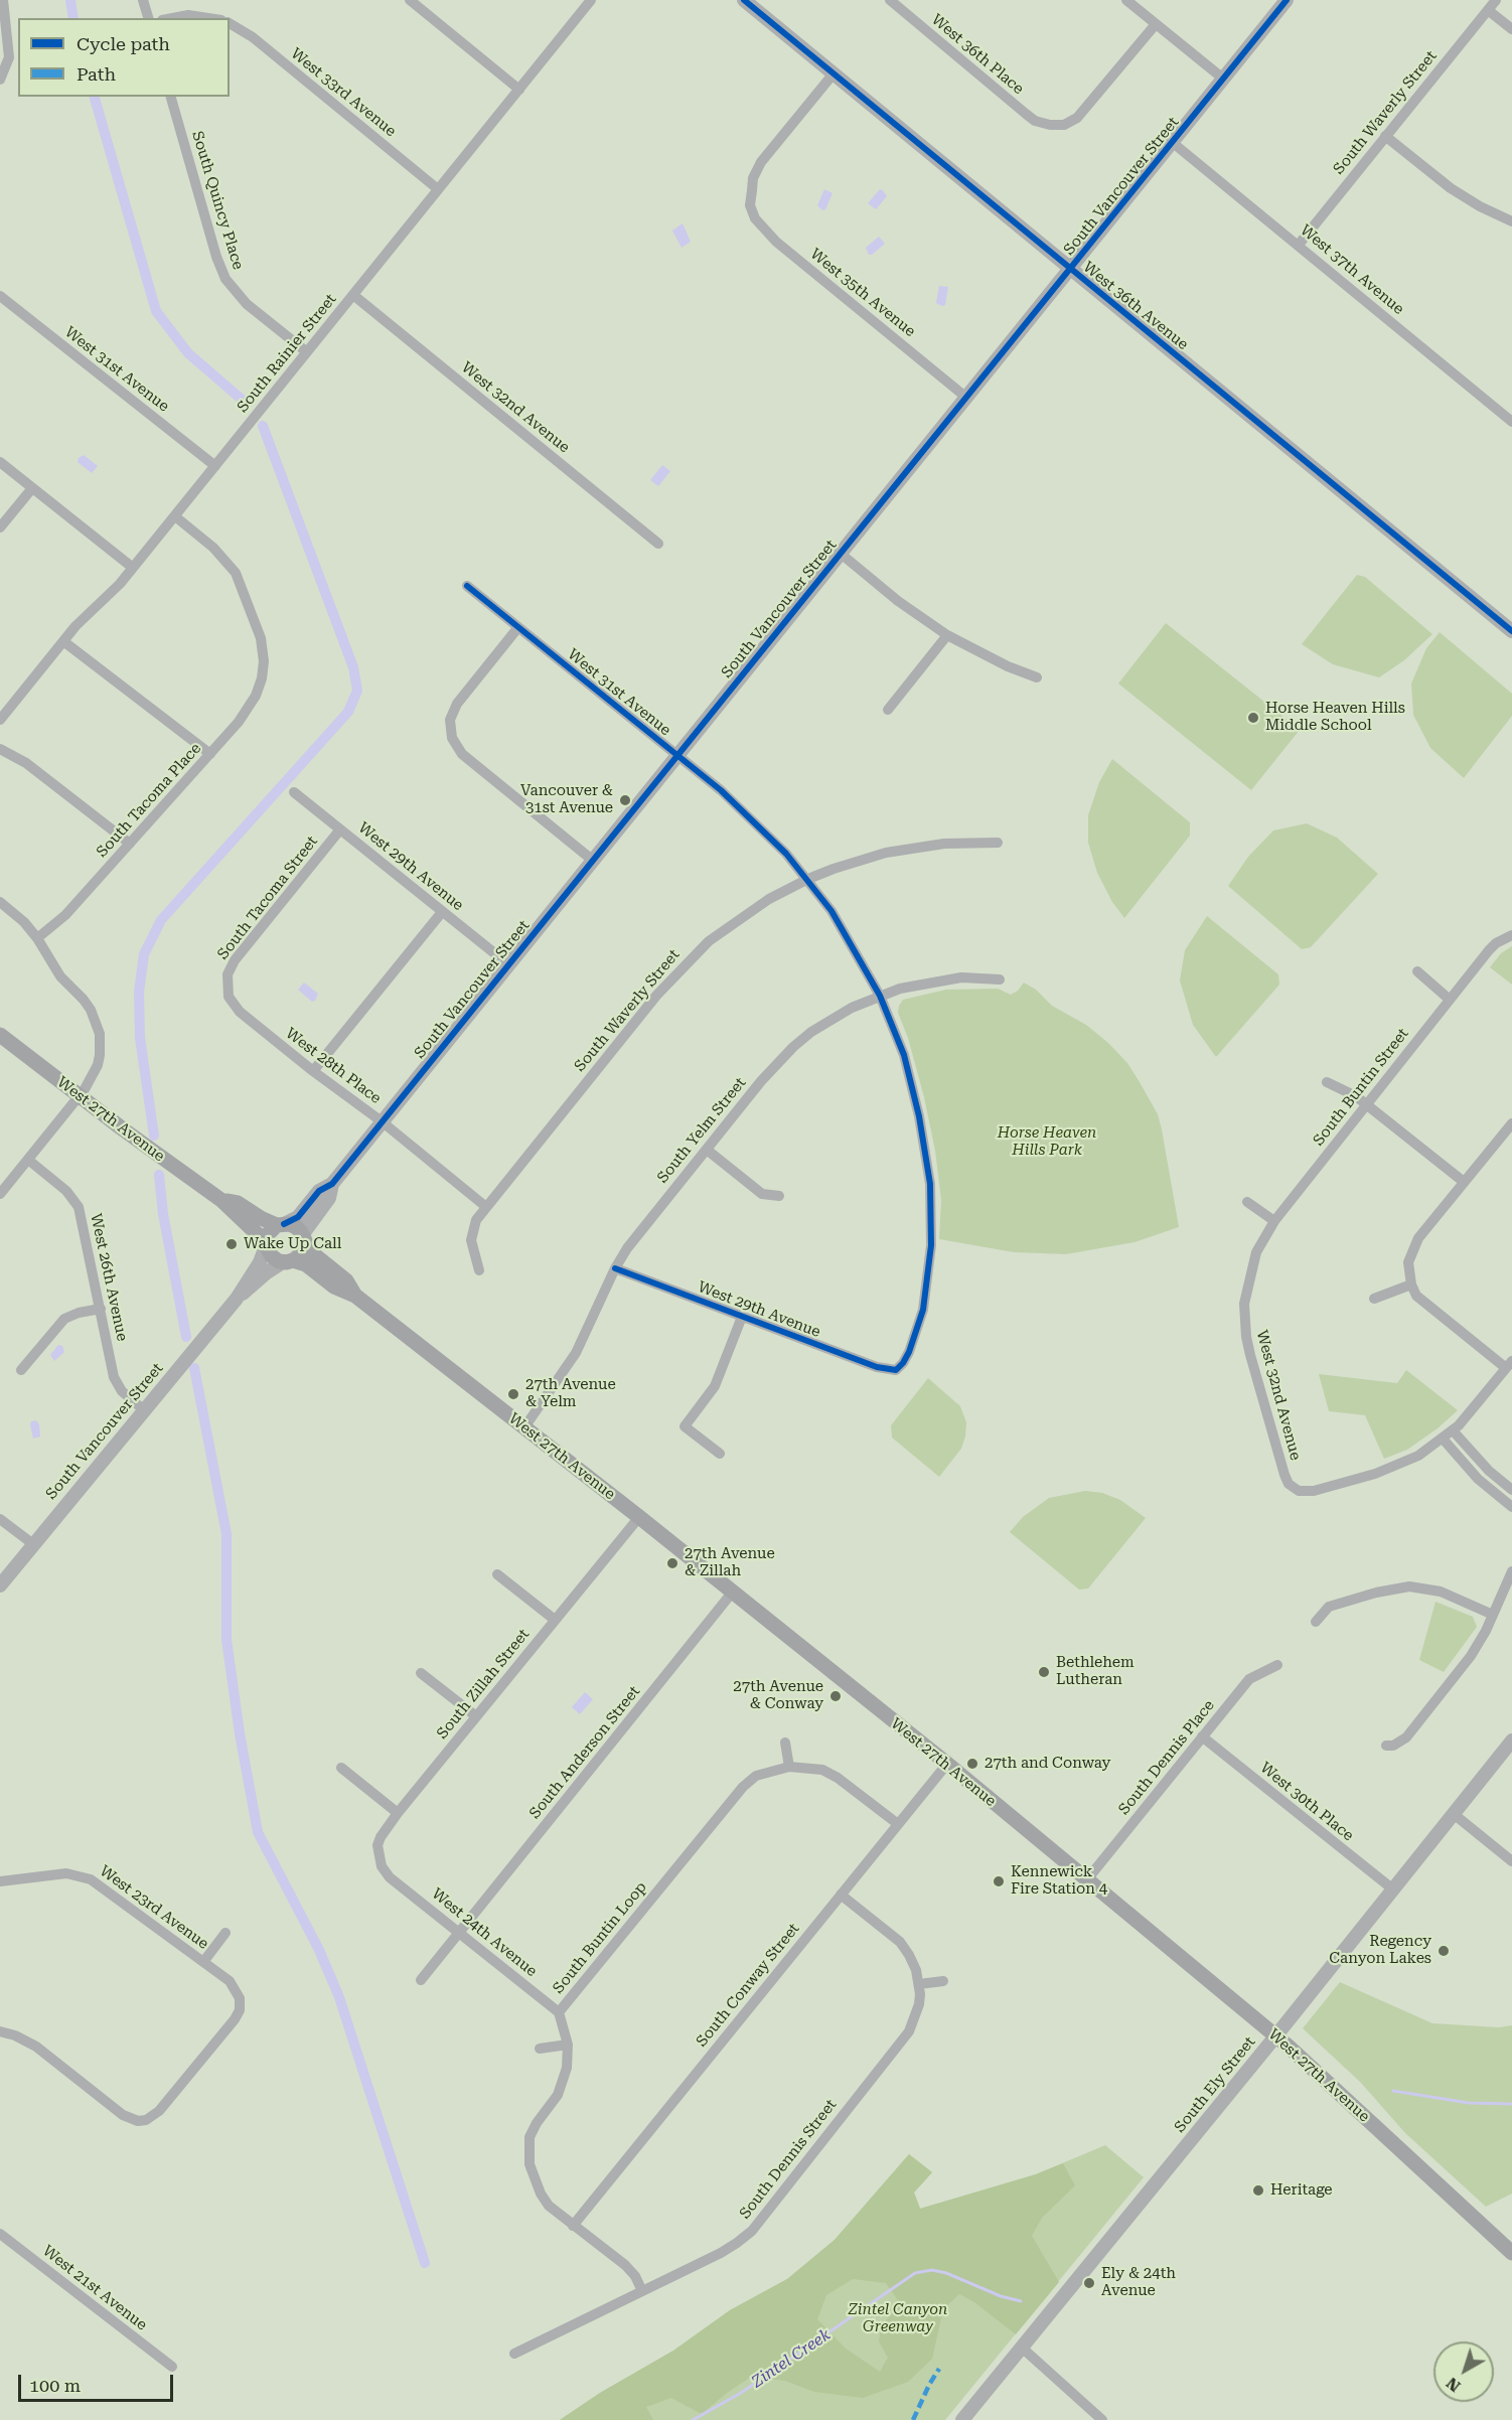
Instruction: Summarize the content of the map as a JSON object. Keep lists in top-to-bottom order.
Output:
{
  "streets": {
    "main road": ["West 27th Avenue"],
    "street": [
      "West 36th Place",
      "West 33rd Avenue",
      "South Waverly Street",
      "South Vancouver Street",
      "South Quincy Place",
      "West 37th Avenue",
      "West 35th Avenue",
      "West 36th Avenue",
      "South Rainier Street",
      "West 31st Avenue",
      "West 32nd Avenue",
      "South Tacoma Place",
      "West 29th Avenue",
      "South Tacoma Street",
      "West 28th Place",
      "South Buntin Street",
      "South Yelm Street",
      "West 26th Avenue",
      "South Zillah Street",
      "South Anderson Street",
      "South Dennis Place",
      "West 30th Place",
      "West 23rd Avenue",
      "West 24th Avenue",
      "South Buntin Loop",
      "South Conway Street",
      "South Ely Street",
      "South Dennis Street",
      "West 21st Avenue"
    ]
  },
  "crossings": [
    ["West 33rd Avenue", "South Rainier Street"],
    ["South Waverly Street", "West 37th Avenue"],
    ["South Waverly Street", "West 31st Avenue"],
    ["South Waverly Street", "West 28th Place"],
    ["South Vancouver Street", "West 37th Avenue"],
    ["South Vancouver Street", "West 35th Avenue"],
    ["South Vancouver Street", "West 36th Avenue"],
    ["South Vancouver Street", "West 31st Avenue"],
    ["South Vancouver Street", "West 29th Avenue"],
    ["South Vancouver Street", "West 28th Place"],
    ["South Vancouver Street", "West 27th Avenue"],
    ["South Vancouver Street", "West 26th Avenue"],
    ["South Quincy Place", "South Rainier Street"],
    ["West 35th Avenue", "West 36th Avenue"],
    ["South Rainier Street", "West 31st Avenue"],
    ["South Rainier Street", "West 32nd Avenue"],
    ["South Rainier Street", "South Tacoma Place"],
    ["West 31st Avenue", "West 29th Avenue"],
    ["West 31st Avenue", "South Yelm Street"],
    ["West 32nd Avenue", "South Buntin Street"],
    ["West 29th Avenue", "South Tacoma Street"],
    ["West 29th Avenue", "South Yelm Street"],
    ["South Tacoma Street", "West 28th Place"],
    ["West 27th Avenue", "South Yelm Street"],
    ["West 27th Avenue", "South Zillah Street"],
    ["West 27th Avenue", "South Anderson Street"],
    ["West 27th Avenue", "South Dennis Place"],
    ["West 27th Avenue", "South Conway Street"],
    ["West 27th Avenue", "South Ely Street"],
    ["South Zillah Street", "West 24th Avenue"],
    ["South Anderson Street", "West 24th Avenue"],
    ["South Dennis Place", "West 30th Place"],
    ["West 30th Place", "South Ely Street"],
    ["West 24th Avenue", "South Buntin Loop"],
    ["South Buntin Loop", "South Conway Street"],
    ["South Buntin Loop", "South Dennis Street"],
    ["South Conway Street", "South Dennis Street"]
  ],
  "water": ["Zintel Creek"],
  "parks": ["Horse Heaven Hills Park", "Zintel Canyon Greenway"],
  "places": [
    "Horse Heaven Hills Middle School",
    "Vancouver & 31st Avenue",
    "Wake Up Call",
    "27th Avenue & Yelm",
    "27th Avenue & Zillah",
    "Bethlehem Lutheran",
    "27th Avenue & Conway",
    "27th and Conway",
    "Kennewick Fire Station 4",
    "Regency Canyon Lakes",
    "Heritage",
    "Ely & 24th Avenue"
  ],
  "legend": ["Cycle path", "Path"],
  "scale_bar": "100 m",
  "north": "bottom left"
}
